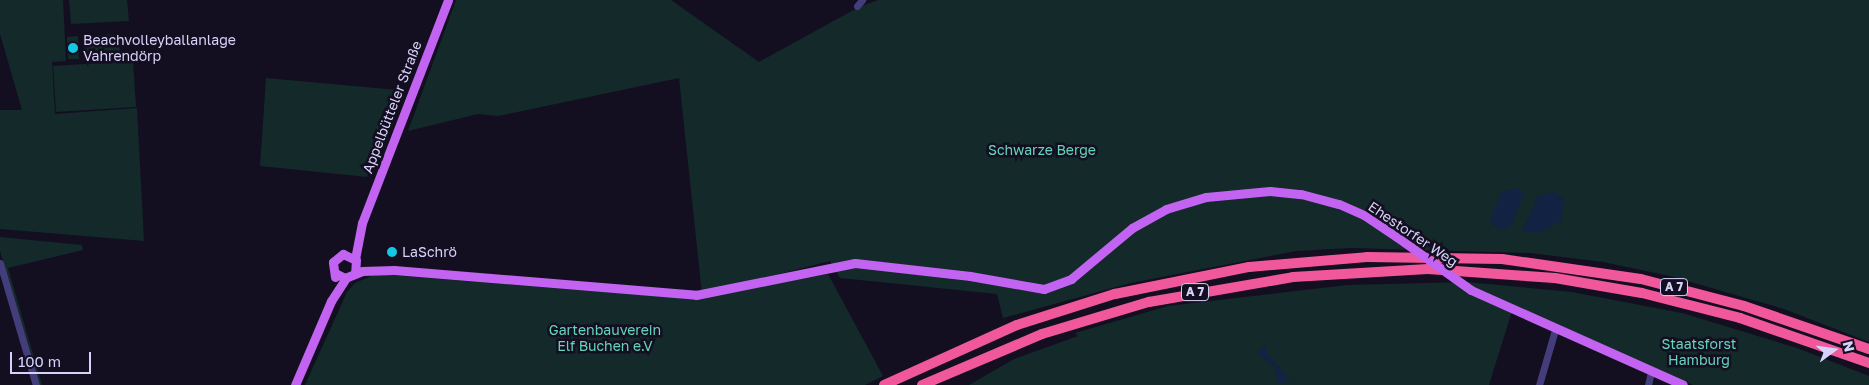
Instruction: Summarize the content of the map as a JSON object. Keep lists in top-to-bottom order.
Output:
{
  "streets": {
    "highway": ["A 7"],
    "main road": ["Appelbütteler Straße", "Ehestorfer Weg"]
  },
  "parks": ["Schwarze Berge", "Gartenbauverein Elf Buchen e.V", "Staatsforst Hamburg"],
  "places": ["Beachvolleyballanlage Vahrendörp", "LaSchrö"],
  "scale_bar": "100 m",
  "north": "right"
}
